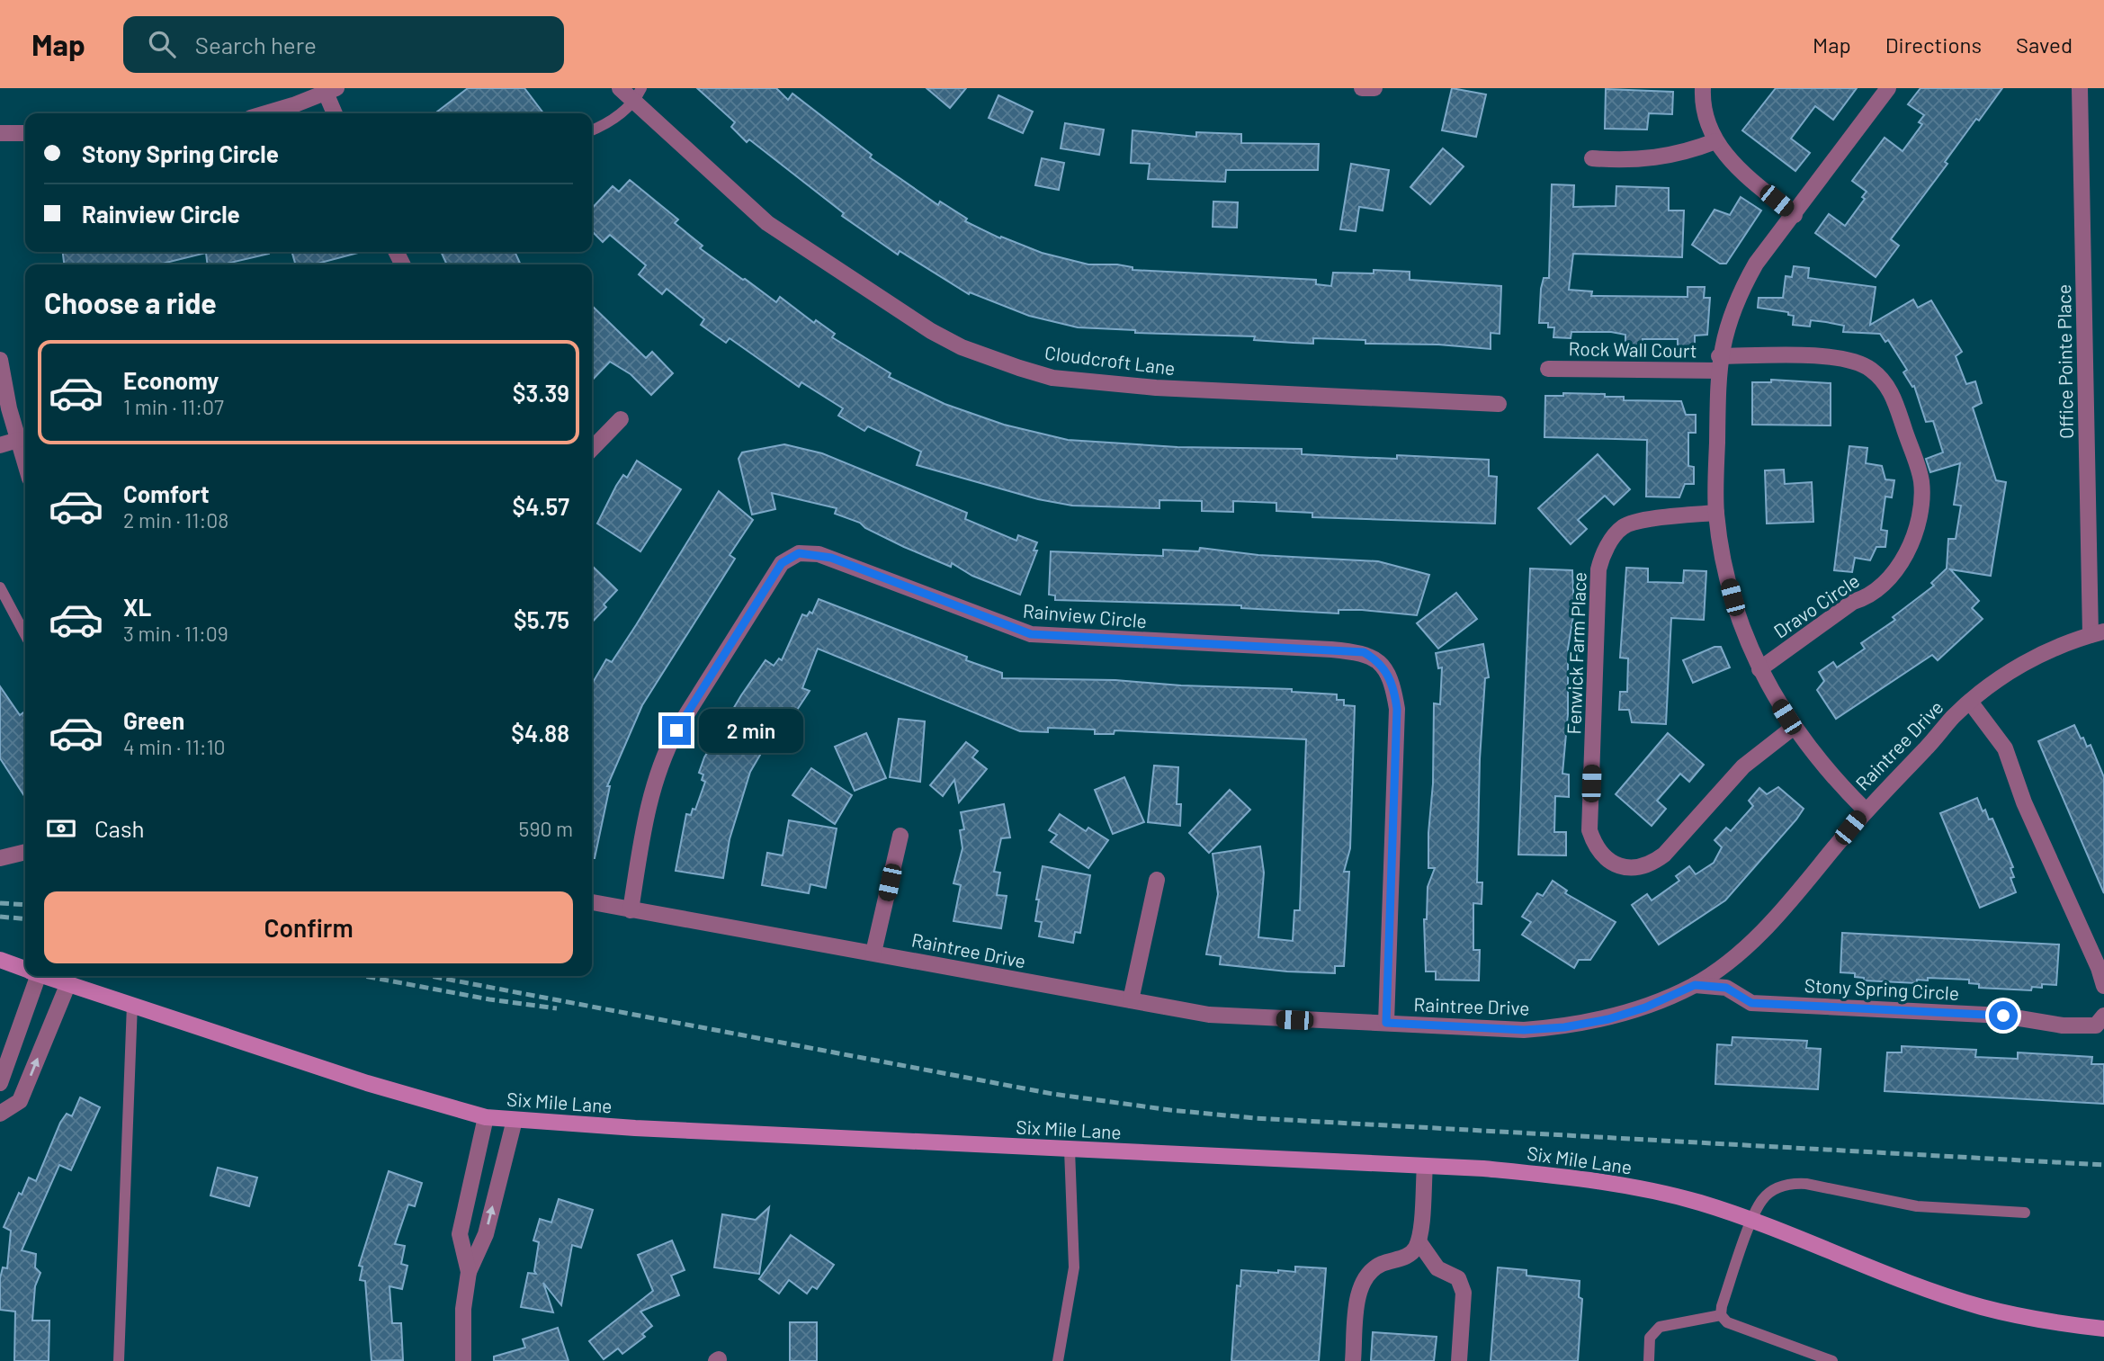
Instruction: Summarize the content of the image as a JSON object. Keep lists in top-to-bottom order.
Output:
{
  "streets": {
    "street": [
      "Rock Wall Court",
      "Cloudcroft Lane",
      "Office Pointe Place",
      "Dravo Circle",
      "Rainview Circle",
      "Fenwick Farm Place",
      "Raintree Drive",
      "Stony Spring Circle",
      "Six Mile Lane"
    ]
  },
  "crossings": [
    ["Rock Wall Court", "Dravo Circle"],
    ["Office Pointe Place", "Raintree Drive"],
    ["Rainview Circle", "Raintree Drive"],
    ["Raintree Drive", "Stony Spring Circle"]
  ],
  "page": {
    "header": "Map",
    "search": "Search here",
    "nav": ["Map", "Directions", "Saved"],
    "banner": ["Stony Spring Circle", "Rainview Circle"],
    "heading": "Choose a ride",
    "list": [
      {
        "name": "Economy",
        "note": "1 min · 11:07",
        "value": "$3.39"
      },
      {
        "name": "Comfort",
        "note": "2 min · 11:08",
        "value": "$4.57"
      },
      {
        "name": "XL",
        "note": "3 min · 11:09",
        "value": "$5.75"
      },
      {
        "name": "Green",
        "note": "4 min · 11:10",
        "value": "$4.88"
      }
    ],
    "bubble": "2 min",
    "pay": ["Cash", "590 m"],
    "buttons": "Confirm"
  }
}
